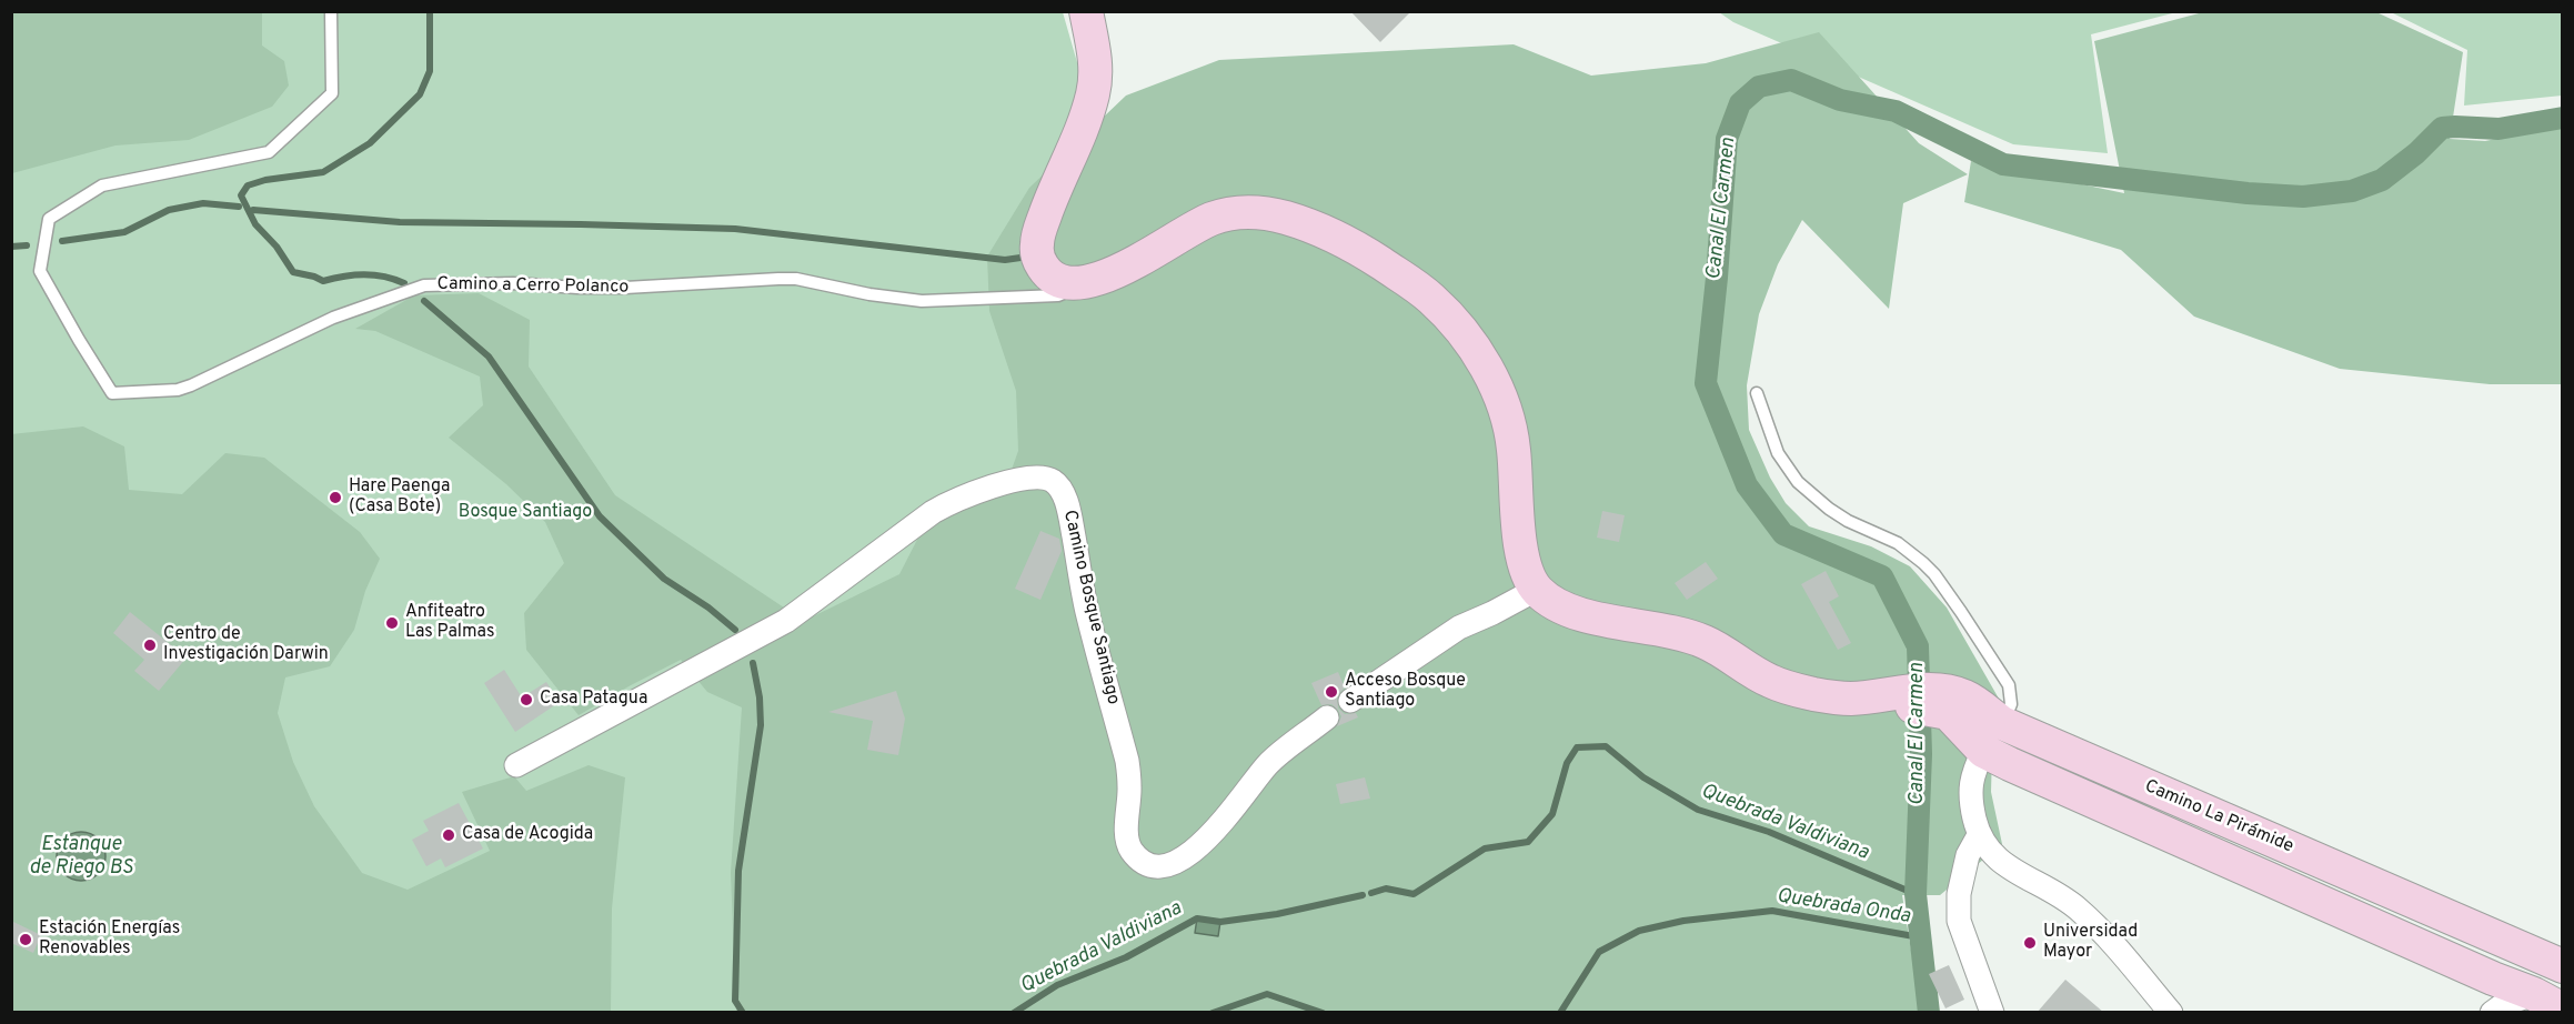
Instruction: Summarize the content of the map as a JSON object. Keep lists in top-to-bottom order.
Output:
{
  "streets": {
    "street": ["Camino Bosque Santiago", "Camino La Pirámide"],
    "lane": ["Camino a Cerro Polanco"]
  },
  "water": [
    "Canal El Carmen",
    "Quebrada Valdiviana",
    "Estanque de Riego BS",
    "Quebrada Onda"
  ],
  "parks": ["Bosque Santiago"],
  "places": [
    "Hare Paenga (Casa Bote)",
    "Anfiteatro Las Palmas",
    "Centro de Investigación Darwin",
    "Acceso Bosque Santiago",
    "Casa Patagua",
    "Casa de Acogida",
    "Estación Energías Renovables",
    "Universidad Mayor"
  ]
}
